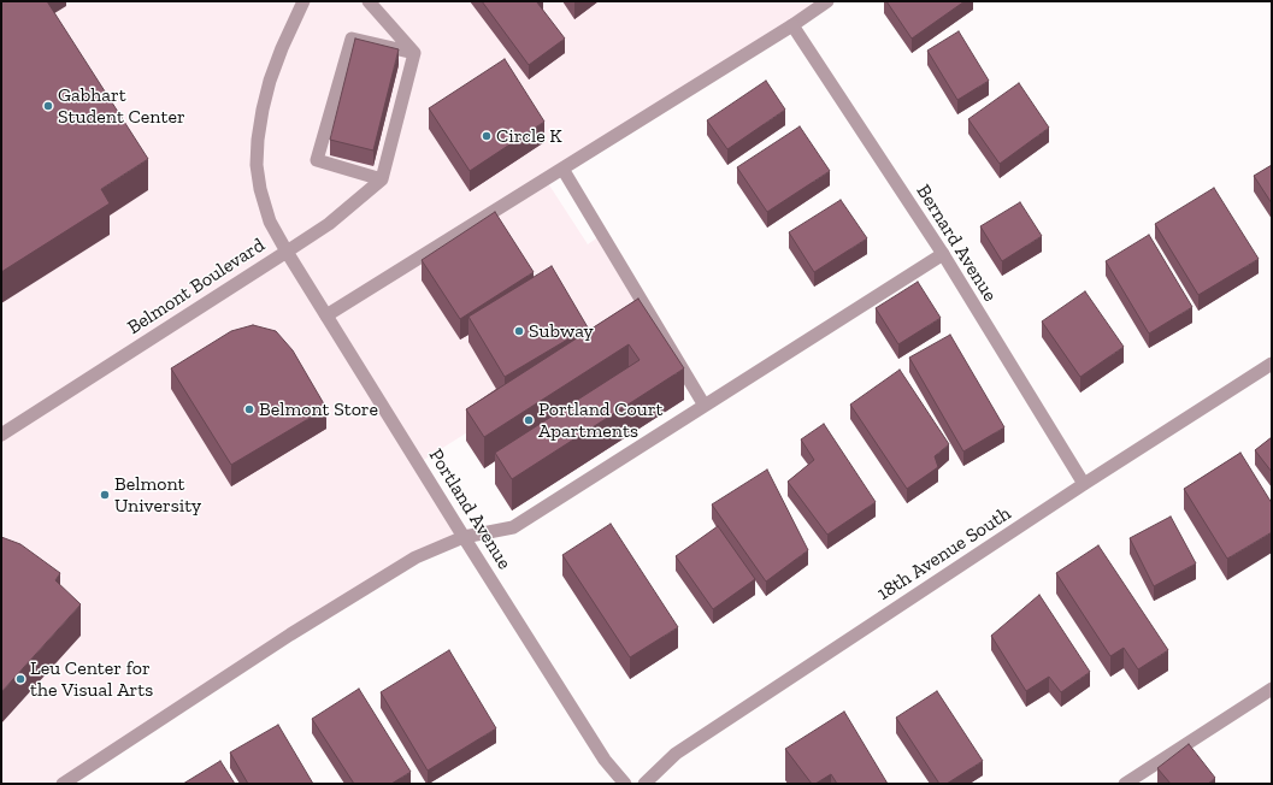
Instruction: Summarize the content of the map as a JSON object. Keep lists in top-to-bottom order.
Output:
{
  "streets": {
    "street": [
      "Bernard Avenue",
      "Belmont Boulevard",
      "Portland Avenue",
      "18th Avenue South"
    ]
  },
  "crossings": [
    ["Bernard Avenue", "18th Avenue South"],
    ["Belmont Boulevard", "Portland Avenue"]
  ],
  "places": [
    "Gabhart Student Center",
    "Circle K",
    "Subway",
    "Belmont Store",
    "Portland Court Apartments",
    "Belmont University",
    "Leu Center for the Visual Arts"
  ]
}
